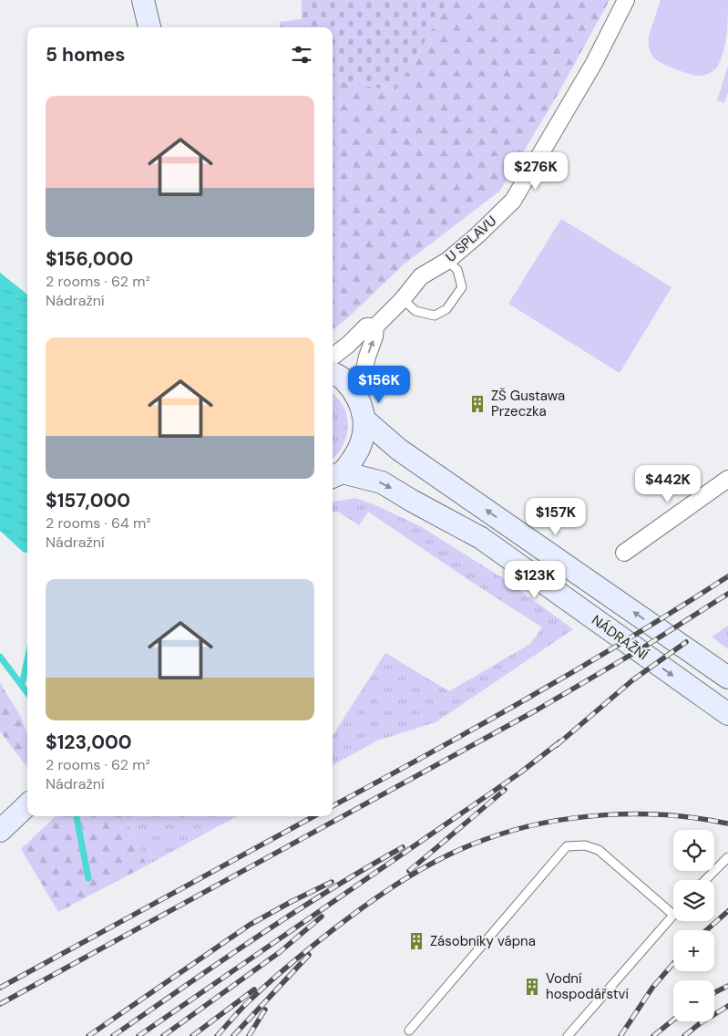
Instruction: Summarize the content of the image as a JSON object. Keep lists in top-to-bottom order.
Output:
{
  "streets": {
    "main road": ["NÁDRAŽNÍ"],
    "street": ["U SPLAVU"]
  },
  "places": {
    "building": ["ZŠ Gustawa Przeczka", "Zásobníky vápna", "Vodní hospodářství"]
  },
  "page": {
    "heading": "5 homes",
    "list": [
      {
        "name": "$156,000",
        "note": "2 rooms · 62 m² · Nádražní"
      },
      {
        "name": "$157,000",
        "note": "2 rooms · 64 m² · Nádražní"
      },
      {
        "name": "$123,000",
        "note": "2 rooms · 62 m² · Nádražní"
      }
    ],
    "price": [
      "$276K",
      "$156K",
      "$442K",
      "$157K",
      "$123K"
    ],
    "map_buttons": ["+", "−"]
  }
}
